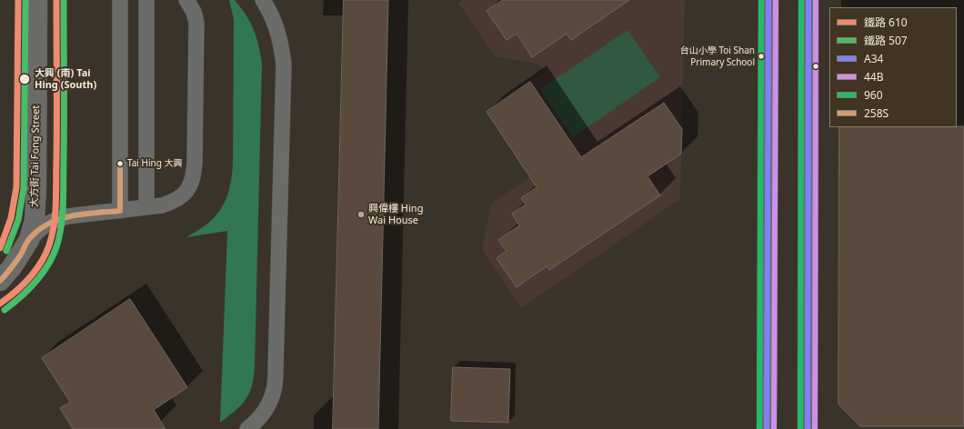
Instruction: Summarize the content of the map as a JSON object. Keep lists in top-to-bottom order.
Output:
{
  "streets": {
    "street": ["大方街 Tai Fong Street"]
  },
  "places": [
    "台山小學 Toi Shan Primary School",
    "大興 (南) Tai Hing (South)",
    "Tai Hing 大興",
    "興偉樓 Hing Wai House"
  ],
  "lines": [
    "rail line 610",
    "rail line 507",
    "transit line A34",
    "transit line 44B",
    "transit line 960",
    "transit line 258S"
  ],
  "legend": [
    "鐵路 610",
    "鐵路 507",
    "A34",
    "44B",
    "960",
    "258S"
  ]
}
